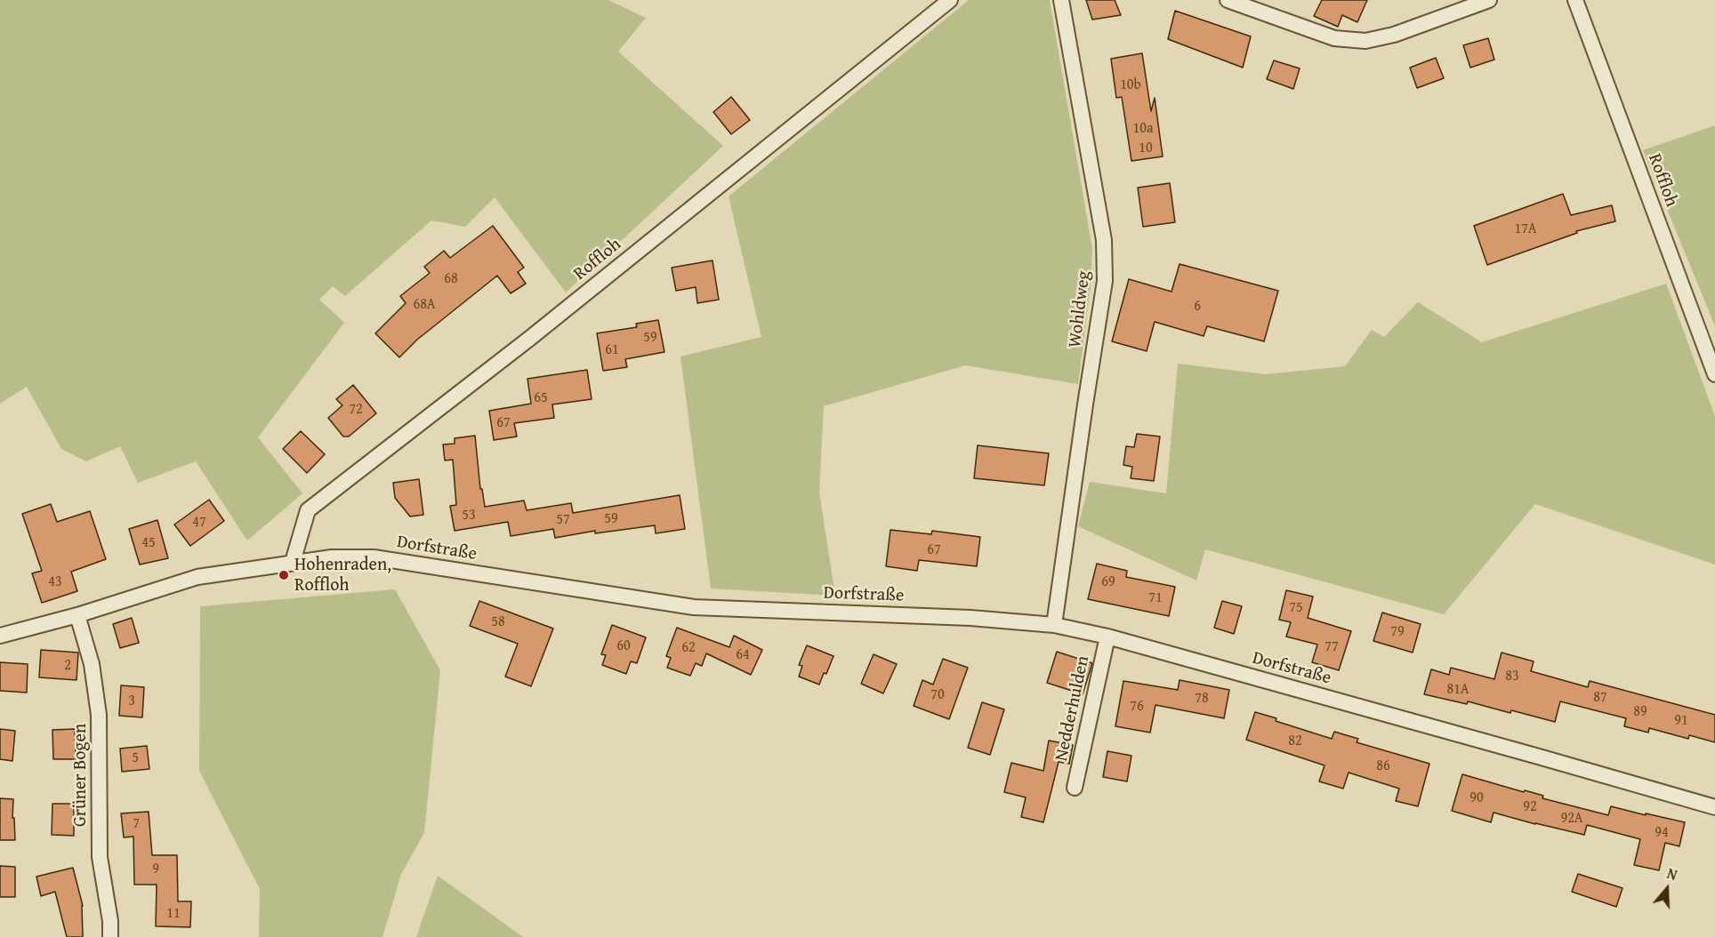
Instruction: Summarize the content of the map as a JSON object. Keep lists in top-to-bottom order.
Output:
{
  "streets": {
    "street": [
      "Roffloh",
      "Wohldweg",
      "Dorfstraße",
      "Nedderhulden",
      "Grüner Bogen"
    ]
  },
  "crossings": [
    ["Roffloh", "Dorfstraße"],
    ["Wohldweg", "Dorfstraße"],
    ["Dorfstraße", "Nedderhulden"],
    ["Dorfstraße", "Grüner Bogen"]
  ],
  "places": ["Hohenraden, Roffloh"],
  "house_numbers": [
    "10b",
    "10a",
    "10",
    "17A",
    "68",
    "68A",
    "6",
    "59",
    "61",
    "65",
    "72",
    "67",
    "53",
    "59",
    "57",
    "47",
    "45",
    "67",
    "43",
    "69",
    "71",
    "75",
    "58",
    "79",
    "60",
    "77",
    "62",
    "64",
    "2",
    "83",
    "81A",
    "70",
    "87",
    "78",
    "3",
    "76",
    "89",
    "91",
    "82",
    "5",
    "86",
    "90",
    "92",
    "92A",
    "7",
    "94",
    "9",
    "11"
  ],
  "north": "top"
}
